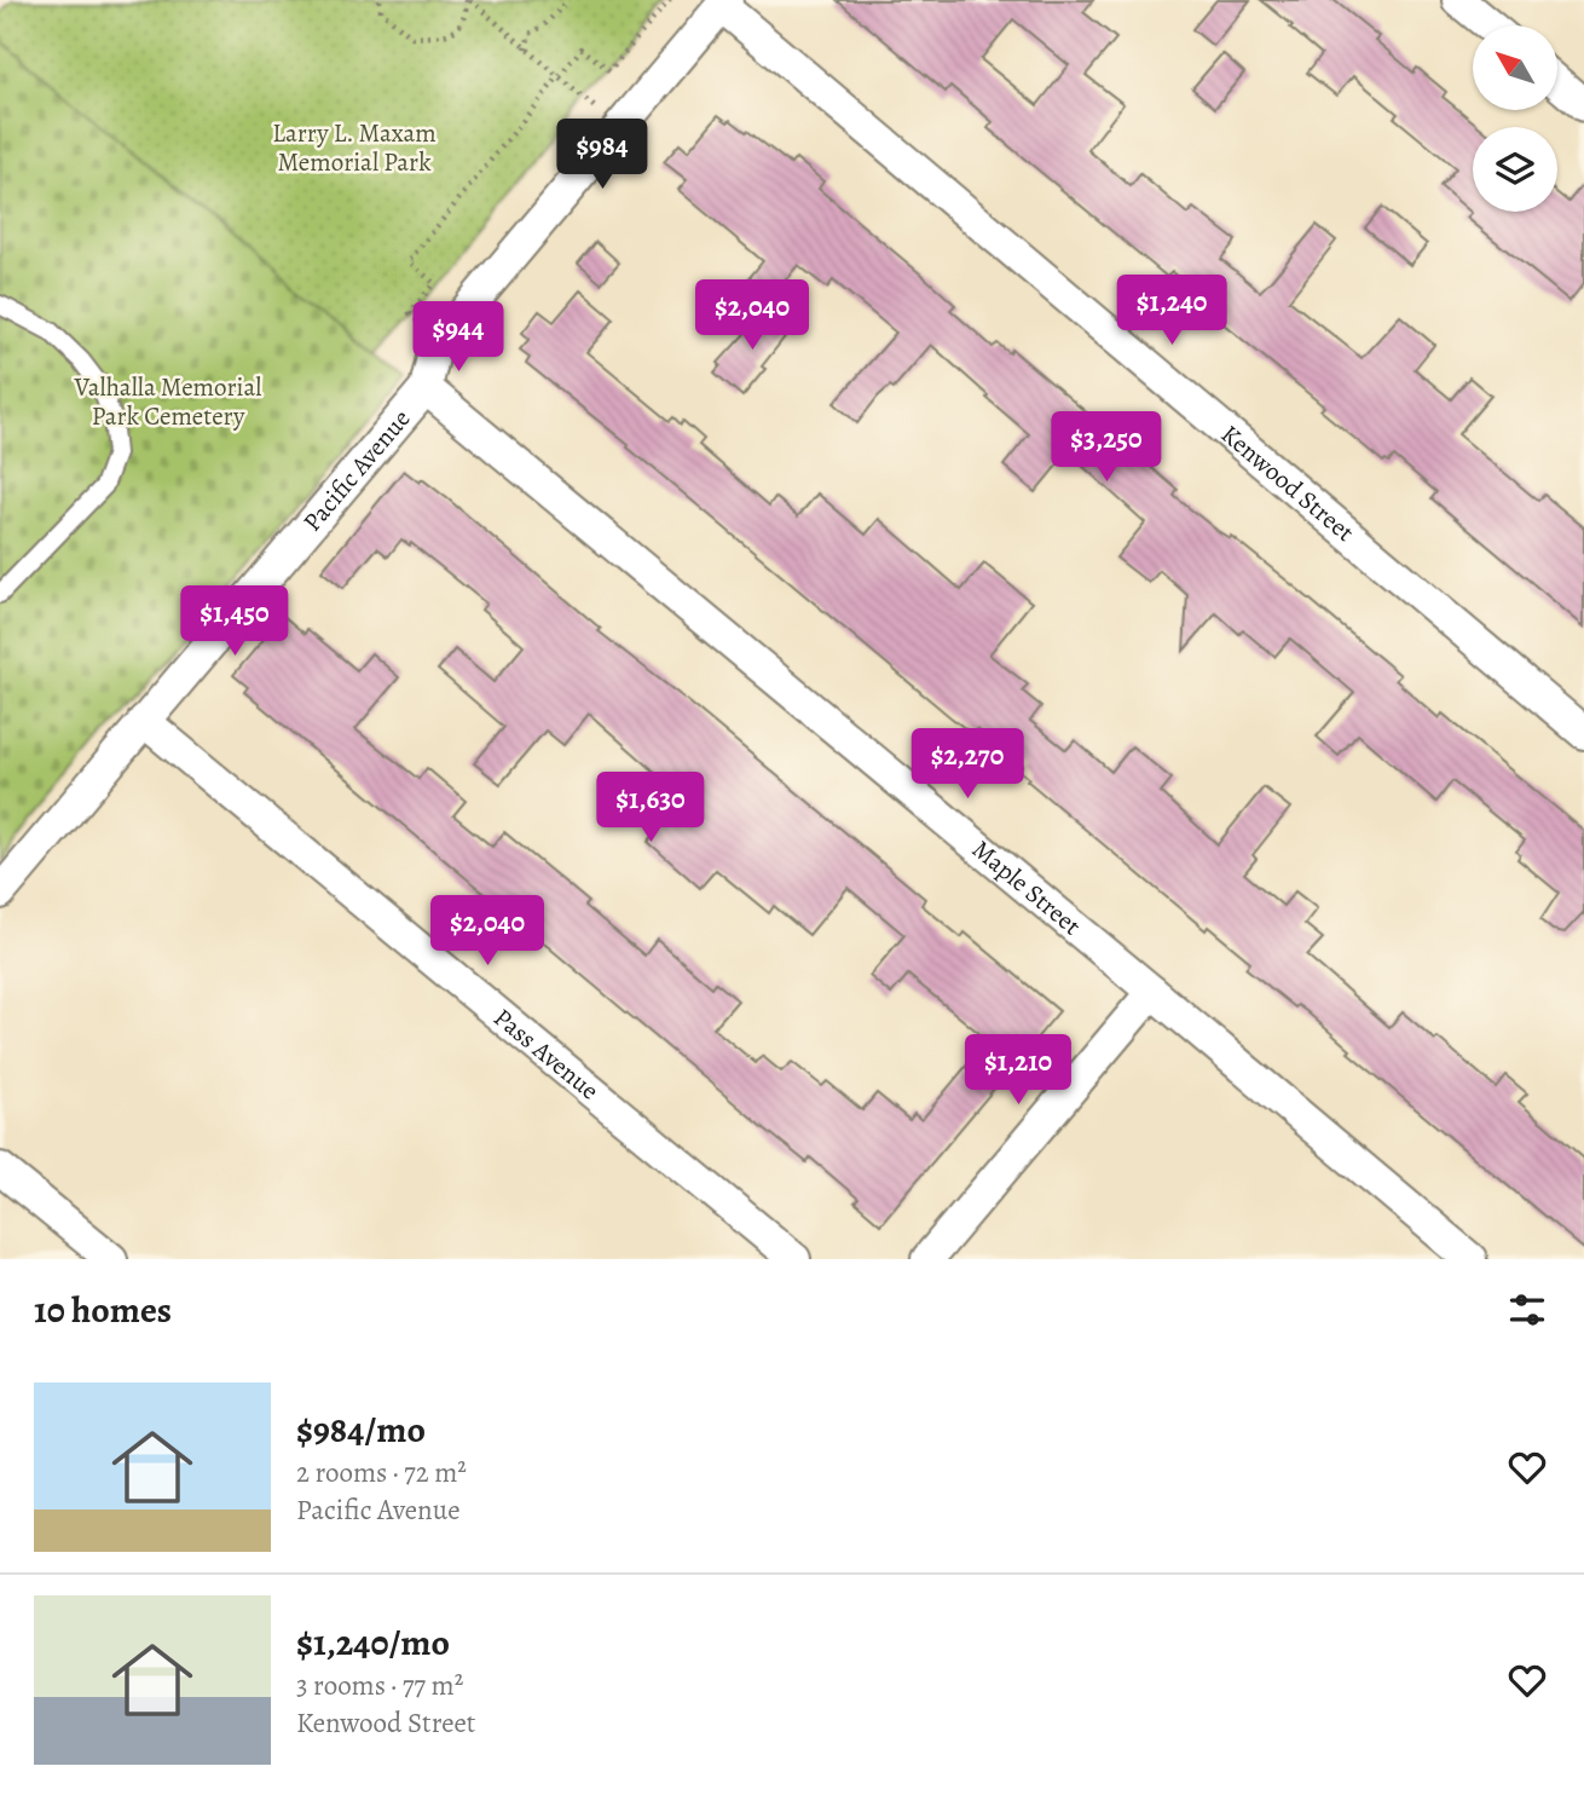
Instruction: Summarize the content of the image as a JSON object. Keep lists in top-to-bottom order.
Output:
{
  "streets": {
    "street": [
      "Pacific Avenue",
      "Kenwood Street",
      "Maple Street",
      "Pass Avenue"
    ]
  },
  "crossings": [
    ["Pacific Avenue", "Kenwood Street"],
    ["Pacific Avenue", "Maple Street"],
    ["Pacific Avenue", "Pass Avenue"]
  ],
  "parks": ["Larry L. Maxam Memorial Park", "Valhalla Memorial Park Cemetery"],
  "north": "top left",
  "page": {
    "price": [
      "$984",
      "$1,240",
      "$2,040",
      "$944",
      "$3,250",
      "$1,450",
      "$2,270",
      "$1,630",
      "$2,040",
      "$1,210"
    ],
    "heading": "10 homes",
    "list": [
      {
        "name": "$984/mo",
        "note": "2 rooms · 72 m² · Pacific Avenue"
      },
      {
        "name": "$1,240/mo",
        "note": "3 rooms · 77 m² · Kenwood Street"
      }
    ]
  }
}
